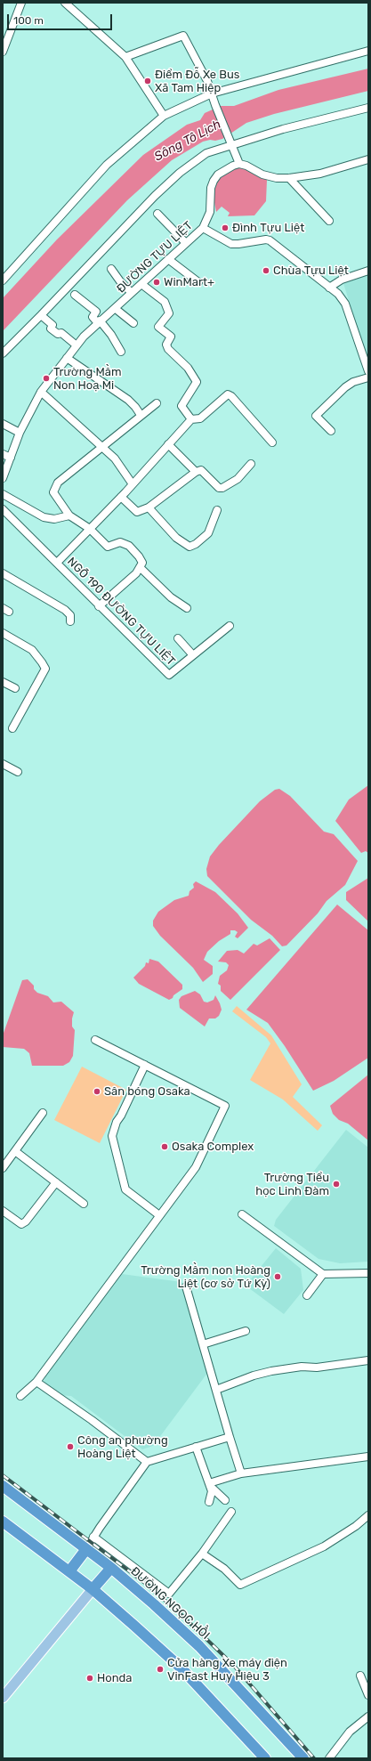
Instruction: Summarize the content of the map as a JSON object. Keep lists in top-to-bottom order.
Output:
{
  "streets": {
    "highway": ["ĐƯỜNG NGỌC HỒI"],
    "street": ["ĐƯỜNG TỰU LIỆT", "NGÕ 190 ĐƯỜNG TỰU LIỆT"]
  },
  "water": ["Sông Tô Lịch"],
  "places": [
    "Điểm Đỗ Xe Bus Xã Tam Hiệp",
    "Đình Tựu Liệt",
    "Chùa Tựu Liệt",
    "WinMart+",
    "Trường Mầm Non Hoạ Mi",
    "Sân bóng Osaka",
    "Osaka Complex",
    "Trường Tiểu học Linh Đàm",
    "Trường Mầm non Hoàng Liệt (cơ sở Tứ Kỳ)",
    "Công an phường Hoàng Liệt",
    "Cửa hàng Xe máy điện VinFast Huy Hiệu 3",
    "Honda"
  ],
  "scale_bar": "100 m"
}
